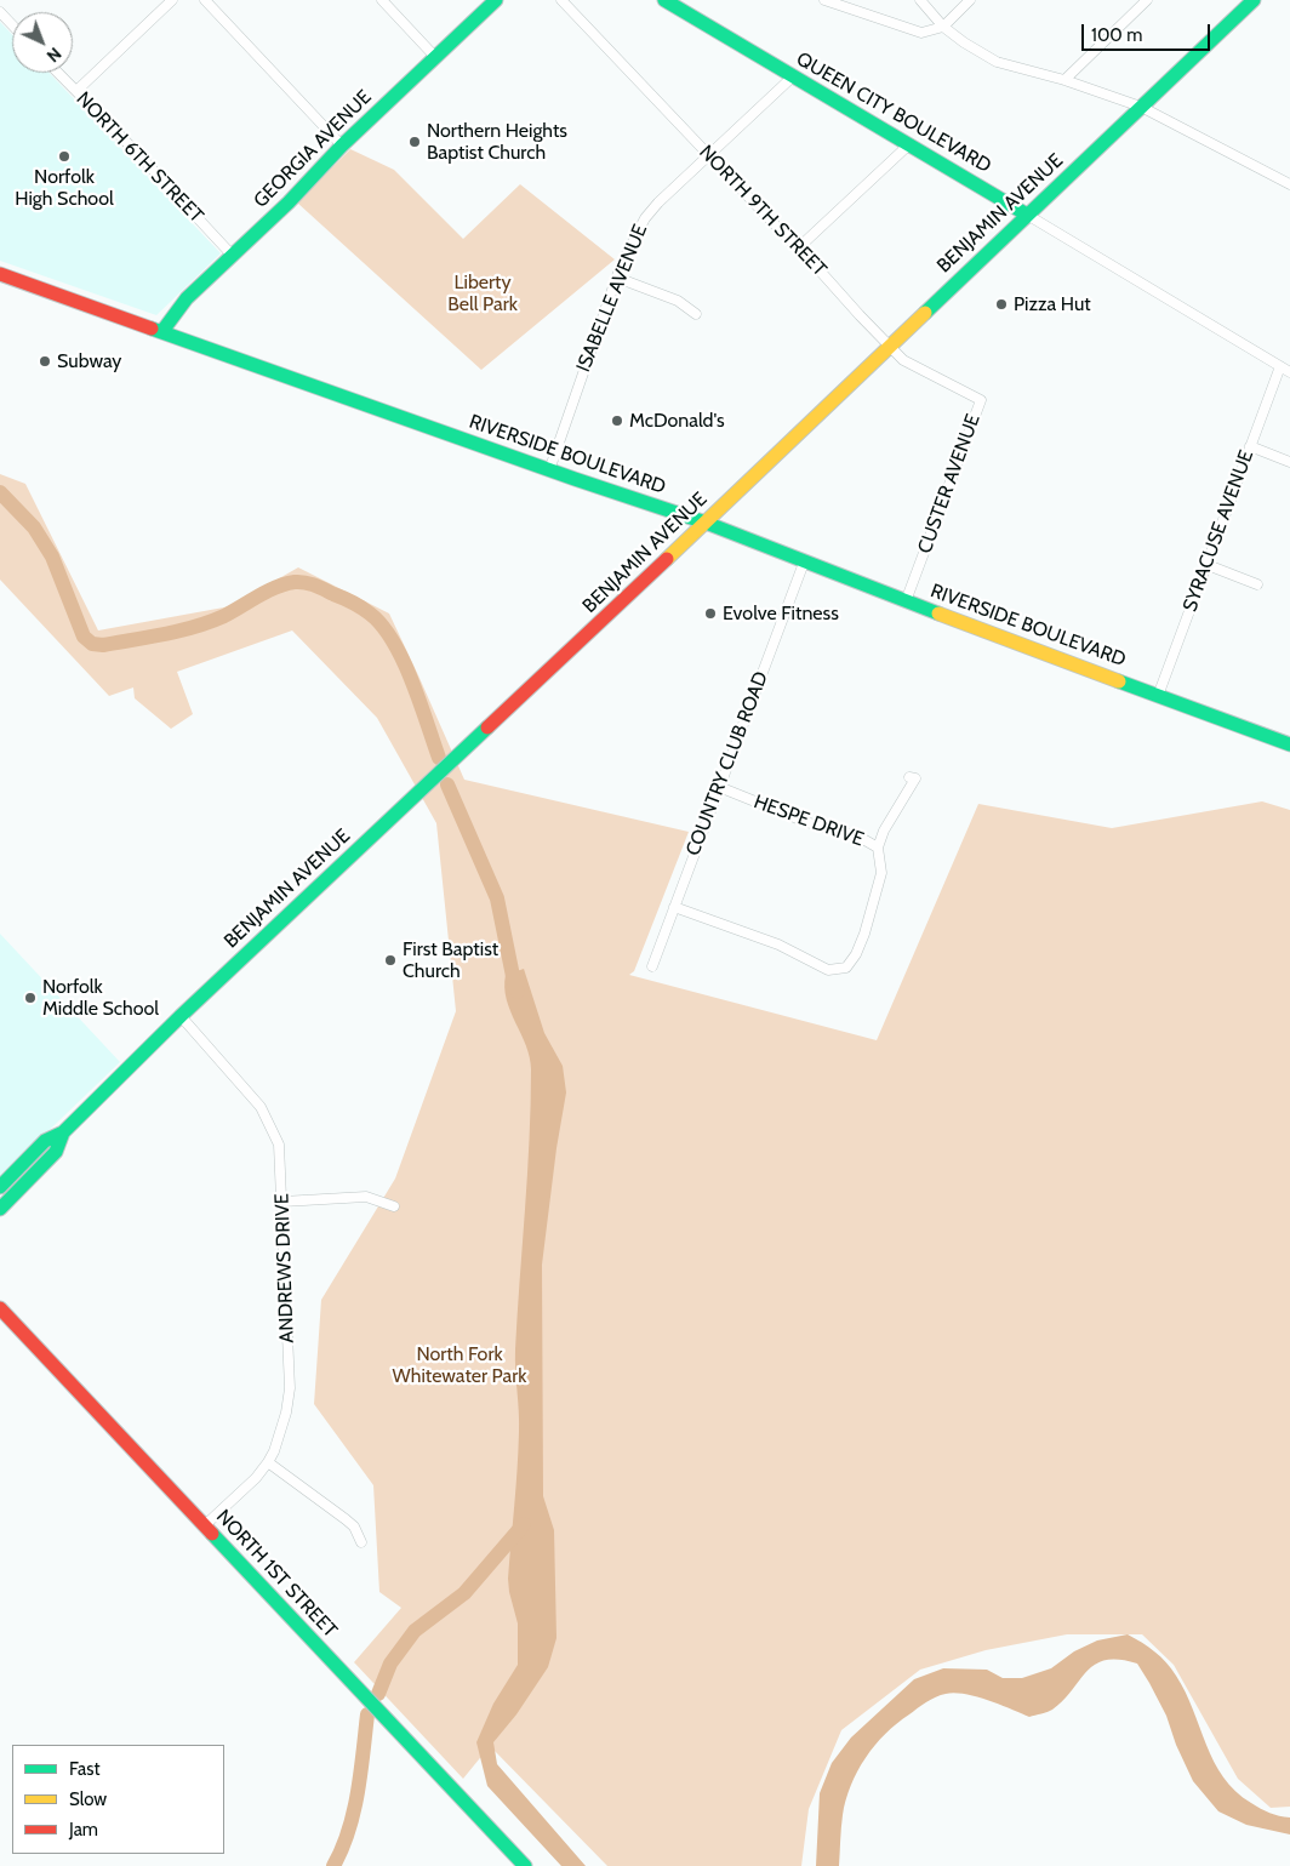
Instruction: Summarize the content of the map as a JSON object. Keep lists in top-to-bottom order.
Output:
{
  "streets": {
    "main road": [
      "QUEEN CITY BOULEVARD",
      "GEORGIA AVENUE",
      "BENJAMIN AVENUE",
      "RIVERSIDE BOULEVARD",
      "NORTH 1ST STREET"
    ],
    "street": [
      "NORTH 6TH STREET",
      "NORTH 9TH STREET",
      "ISABELLE AVENUE",
      "CUSTER AVENUE",
      "SYRACUSE AVENUE",
      "COUNTRY CLUB ROAD",
      "HESPE DRIVE",
      "ANDREWS DRIVE"
    ]
  },
  "crossings": [
    ["QUEEN CITY BOULEVARD", "BENJAMIN AVENUE"],
    ["QUEEN CITY BOULEVARD", "ISABELLE AVENUE"],
    ["QUEEN CITY BOULEVARD", "SYRACUSE AVENUE"],
    ["GEORGIA AVENUE", "NORTH 6TH STREET"],
    ["GEORGIA AVENUE", "RIVERSIDE BOULEVARD"],
    ["NORTH 9TH STREET", "BENJAMIN AVENUE"],
    ["NORTH 9TH STREET", "ISABELLE AVENUE"],
    ["NORTH 9TH STREET", "CUSTER AVENUE"],
    ["BENJAMIN AVENUE", "RIVERSIDE BOULEVARD"],
    ["BENJAMIN AVENUE", "ANDREWS DRIVE"],
    ["ISABELLE AVENUE", "RIVERSIDE BOULEVARD"],
    ["RIVERSIDE BOULEVARD", "CUSTER AVENUE"],
    ["RIVERSIDE BOULEVARD", "SYRACUSE AVENUE"],
    ["RIVERSIDE BOULEVARD", "COUNTRY CLUB ROAD"],
    ["COUNTRY CLUB ROAD", "HESPE DRIVE"],
    ["ANDREWS DRIVE", "NORTH 1ST STREET"]
  ],
  "parks": ["Liberty Bell Park", "North Fork Whitewater Park"],
  "places": [
    "Northern Heights Baptist Church",
    "Norfolk High School",
    "Pizza Hut",
    "Subway",
    "McDonald's",
    "Evolve Fitness",
    "First Baptist Church",
    "Norfolk Middle School"
  ],
  "legend": ["Fast", "Slow", "Jam"],
  "scale_bar": "100 m",
  "north": "bottom right"
}
